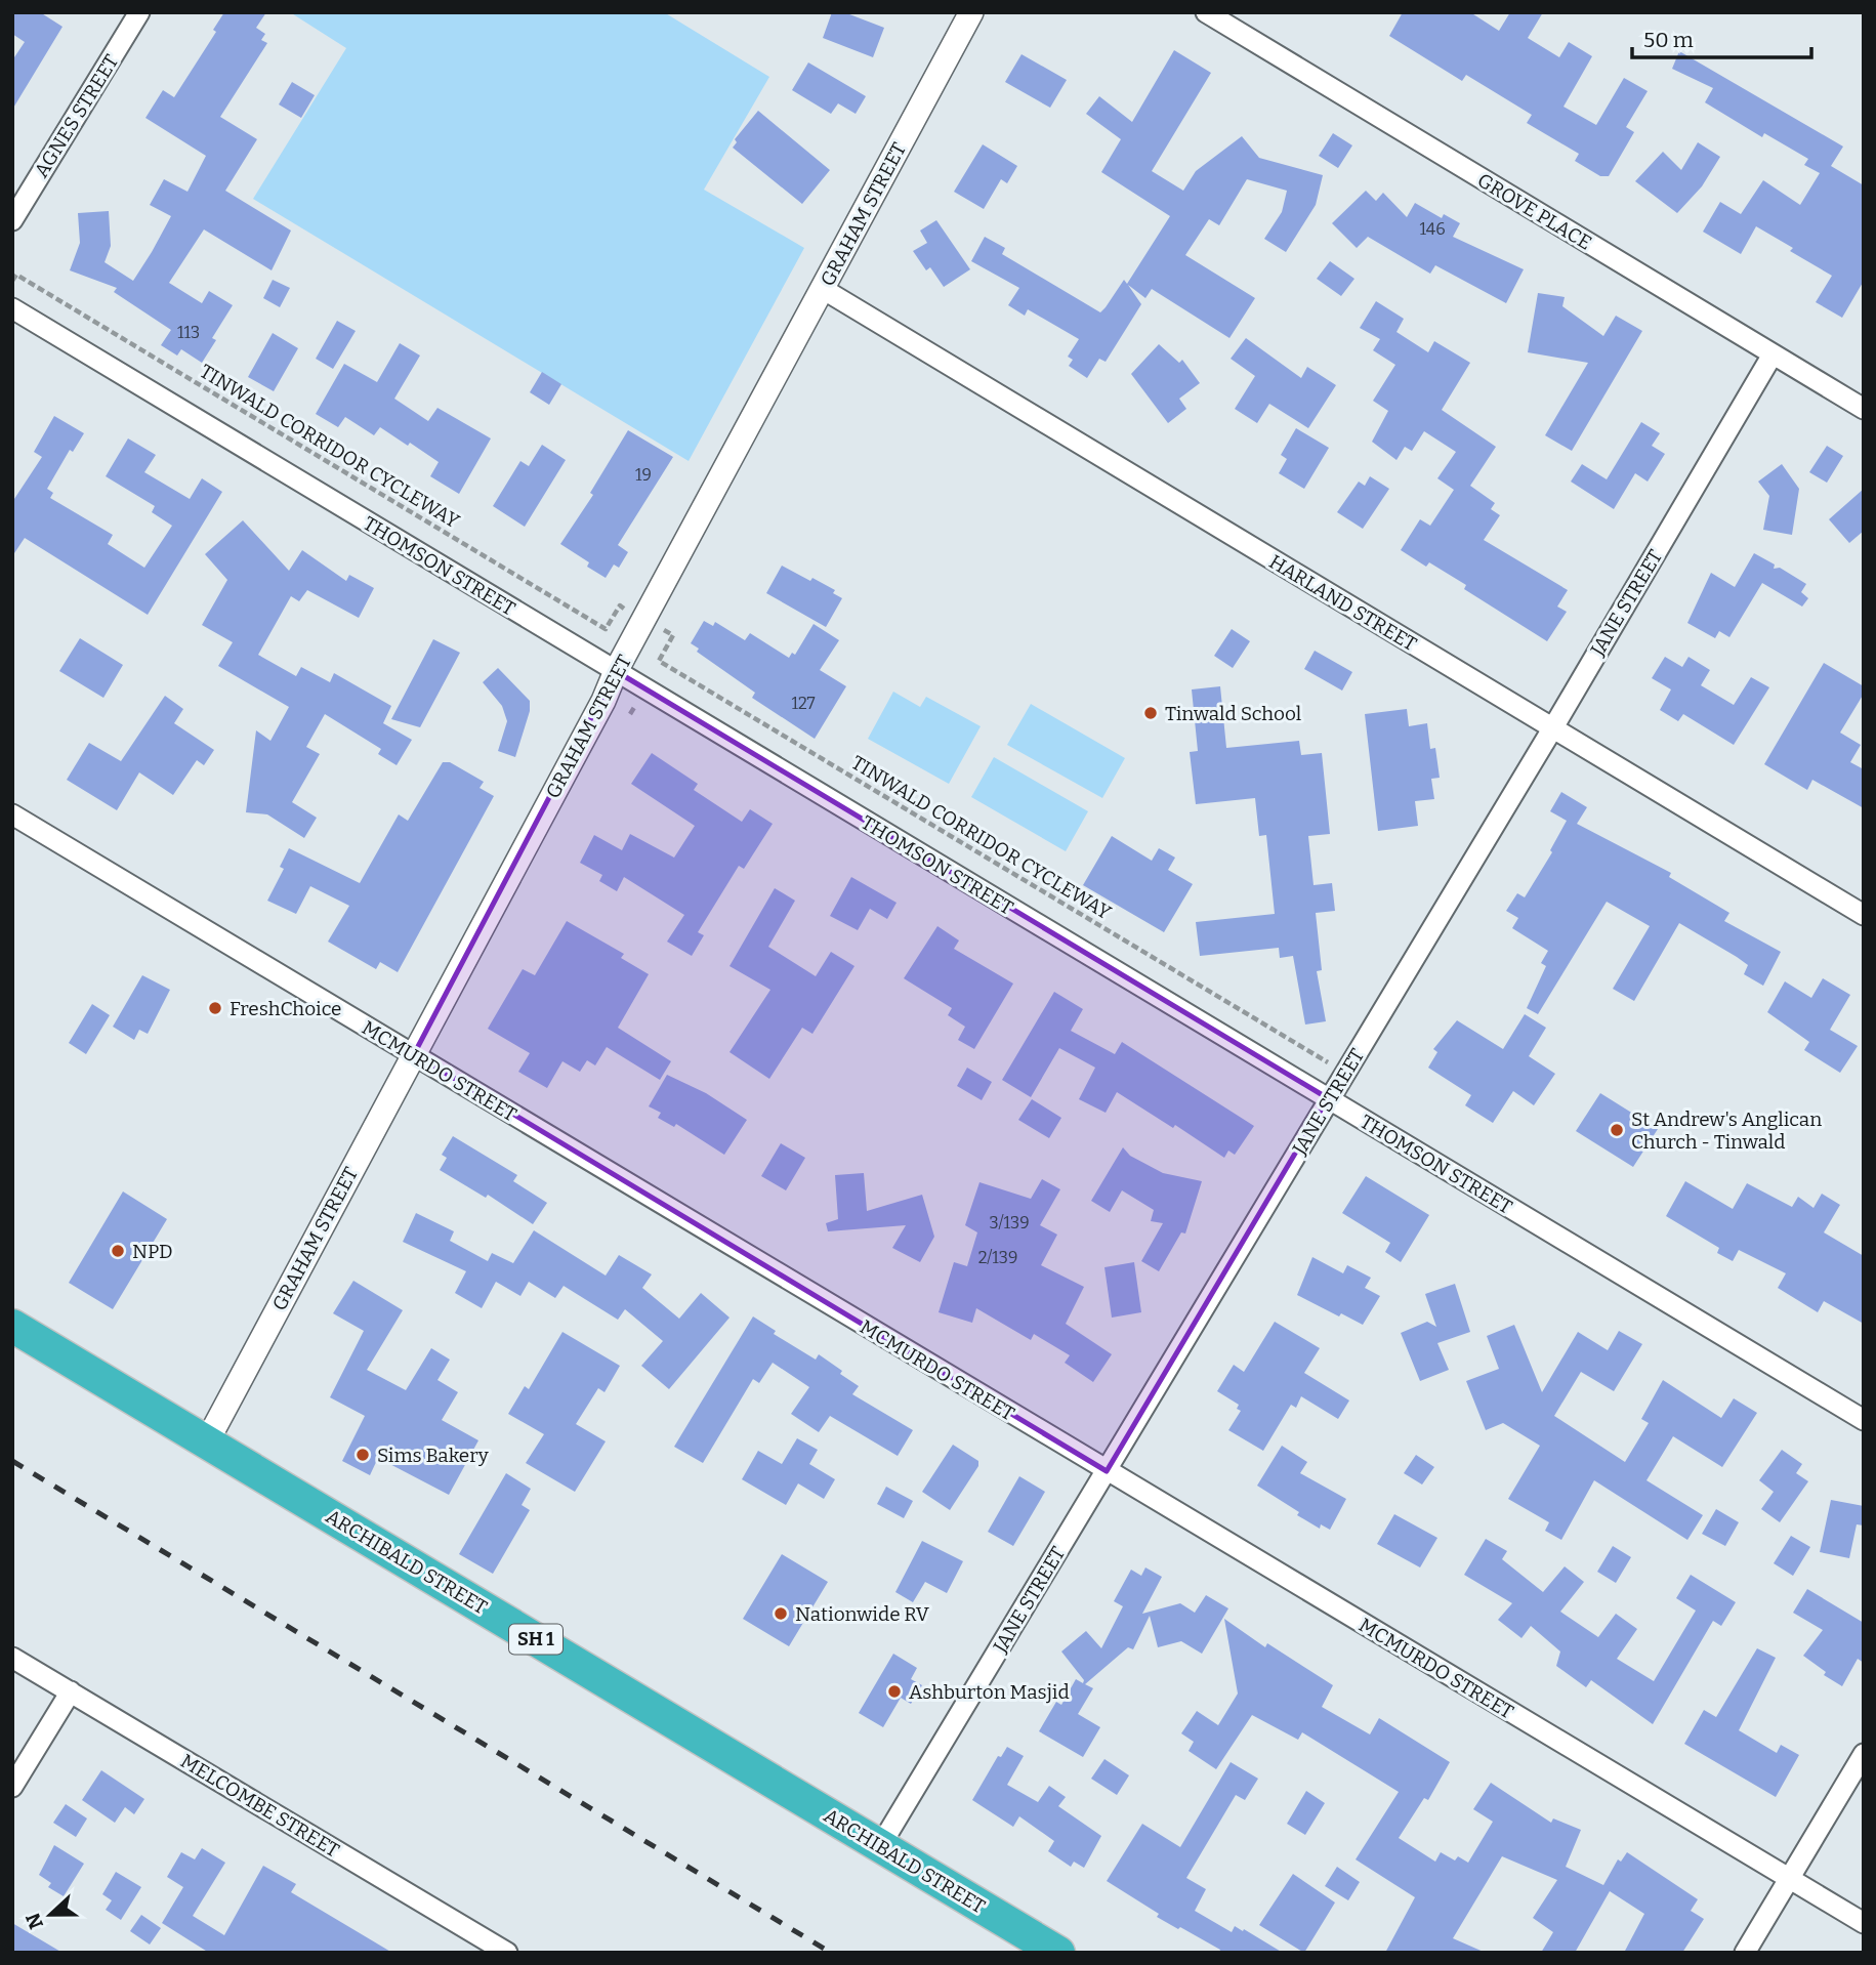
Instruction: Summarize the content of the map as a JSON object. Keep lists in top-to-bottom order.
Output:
{
  "streets": {
    "highway": ["ARCHIBALD STREET", "SH 1"],
    "street": [
      "AGNES STREET",
      "GROVE PLACE",
      "GRAHAM STREET",
      "THOMSON STREET",
      "HARLAND STREET",
      "JANE STREET",
      "MCMURDO STREET",
      "MELCOMBE STREET"
    ],
    "path": ["TINWALD CORRIDOR CYCLEWAY"]
  },
  "crossings": [
    ["GROVE PLACE", "JANE STREET"],
    ["GRAHAM STREET", "THOMSON STREET"],
    ["GRAHAM STREET", "HARLAND STREET"],
    ["GRAHAM STREET", "MCMURDO STREET"],
    ["GRAHAM STREET", "ARCHIBALD STREET"],
    ["THOMSON STREET", "JANE STREET"],
    ["HARLAND STREET", "JANE STREET"],
    ["JANE STREET", "MCMURDO STREET"],
    ["JANE STREET", "ARCHIBALD STREET"]
  ],
  "places": [
    "Tinwald School",
    "FreshChoice",
    "St Andrew's Anglican Church - Tinwald",
    "NPD",
    "Sims Bakery",
    "Nationwide RV",
    "Ashburton Masjid"
  ],
  "house_numbers": [
    "146",
    "113",
    "19",
    "127",
    "3/139",
    "2/139"
  ],
  "scale_bar": "50 m",
  "north": "left"
}
